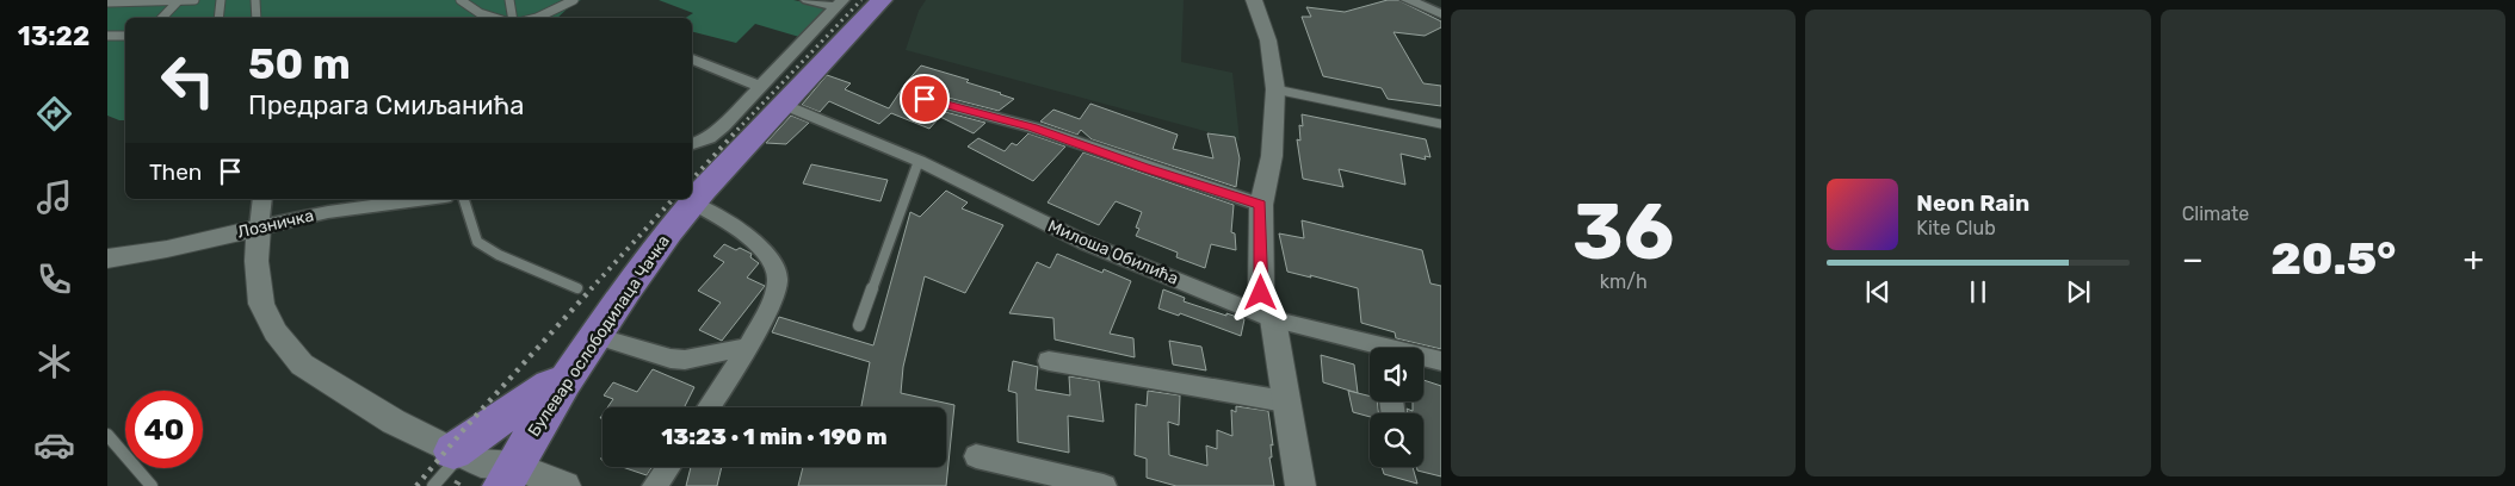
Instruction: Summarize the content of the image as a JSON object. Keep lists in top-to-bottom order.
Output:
{
  "streets": {
    "main road": ["Булевар ослободилаца Чачка"],
    "street": ["Лозничка", "Милоша Обилића"]
  },
  "page": {
    "tabs": "13:22",
    "tile": [
      ["36", "km/h"],
      "Climate"
    ],
    "turn": ["50 m", "Предрага Смиљанића"],
    "then": "Then",
    "song": ["Neon Rain", "Kite Club"],
    "heat": ["−", "20.5°", "+"],
    "limit": "40",
    "trip": "13:23 · 1 min · 190 m"
  }
}
